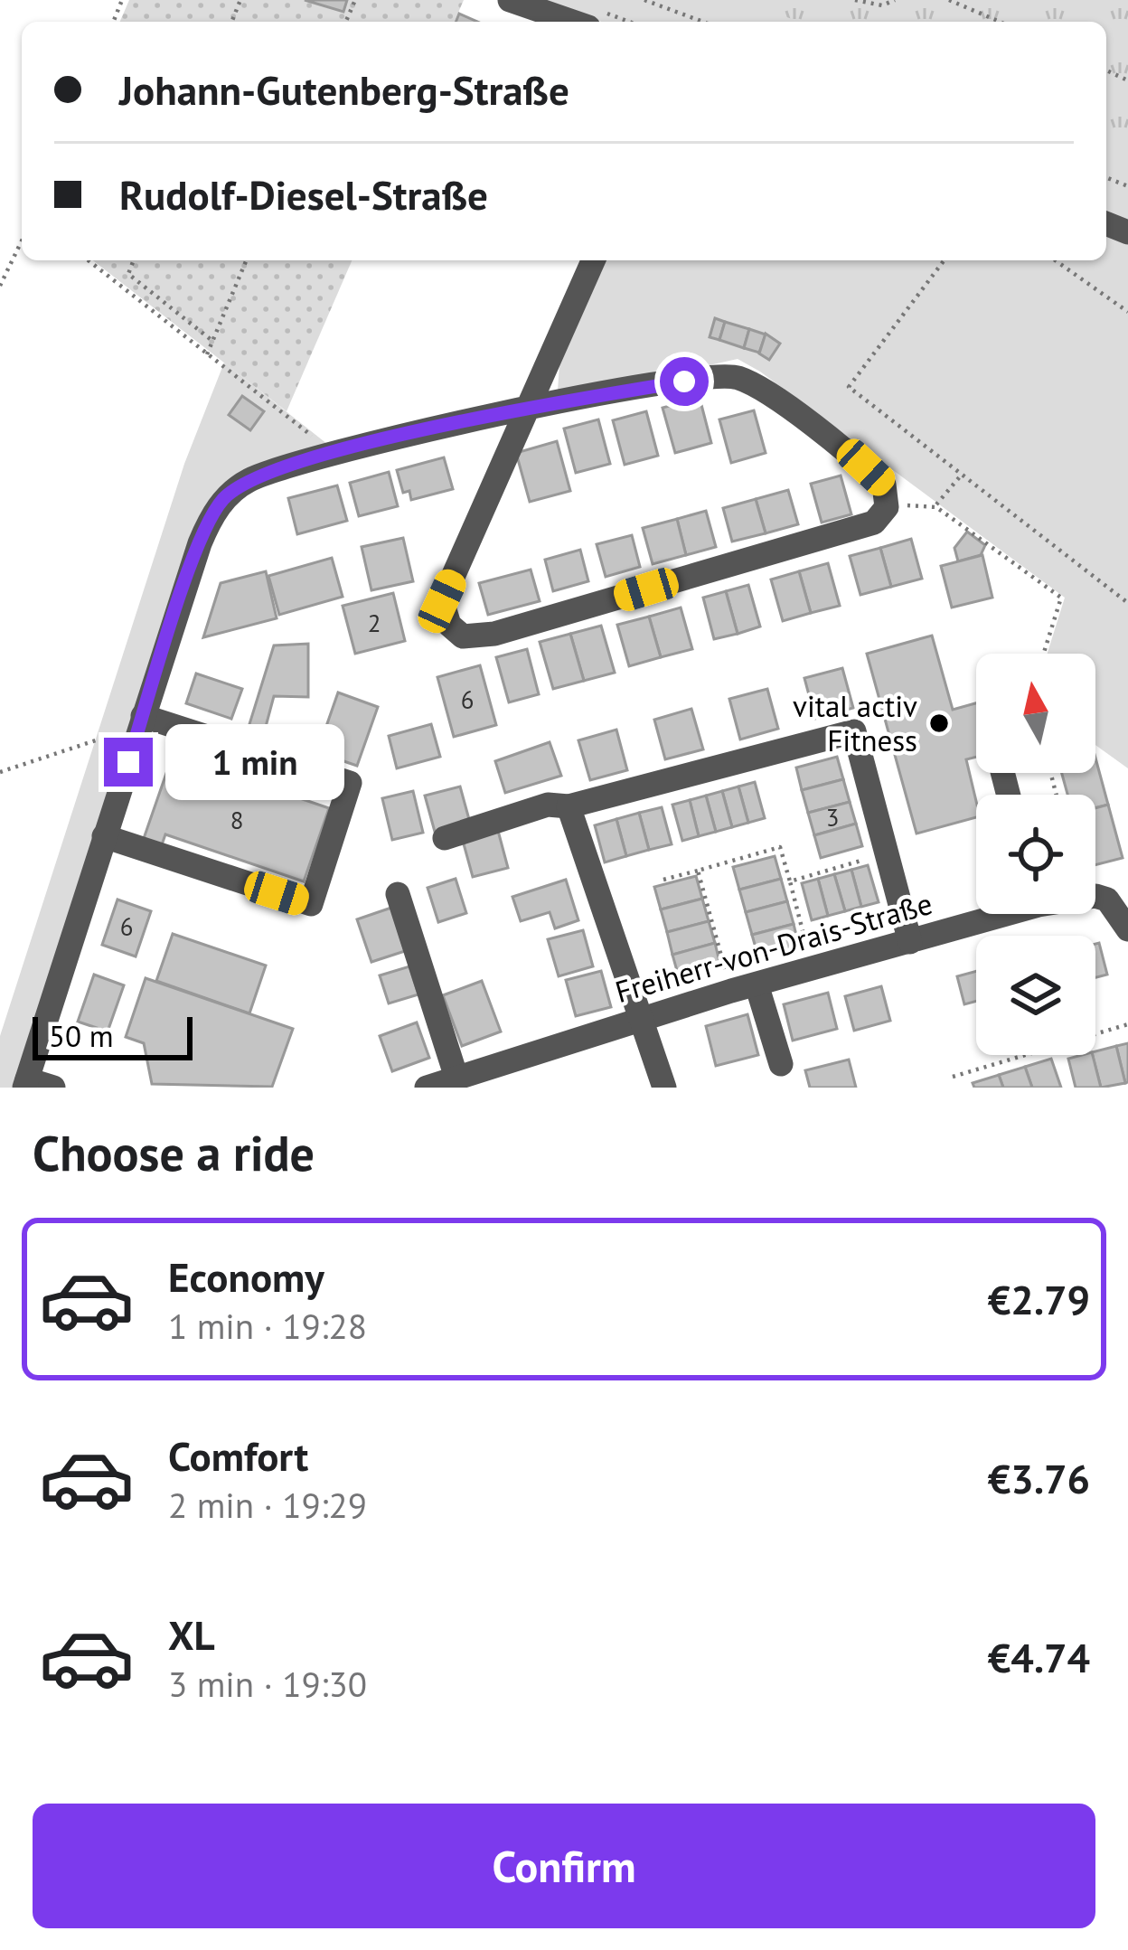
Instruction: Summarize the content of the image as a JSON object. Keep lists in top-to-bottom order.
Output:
{
  "streets": {
    "street": ["Freiherr-von-Drais-Straße"]
  },
  "places": ["vital activ Fitness"],
  "house_numbers": [
    "2",
    "6",
    "3",
    "8",
    "6"
  ],
  "scale_bar": "50 m",
  "north": "top",
  "page": {
    "banner": ["Johann-Gutenberg-Straße", "Rudolf-Diesel-Straße"],
    "bubble": "1 min",
    "scale": "50 m",
    "heading": "Choose a ride",
    "list": [
      {
        "name": "Economy",
        "note": "1 min · 19:28",
        "value": "€2.79"
      },
      {
        "name": "Comfort",
        "note": "2 min · 19:29",
        "value": "€3.76"
      },
      {
        "name": "XL",
        "note": "3 min · 19:30",
        "value": "€4.74"
      }
    ],
    "buttons": "Confirm"
  }
}
